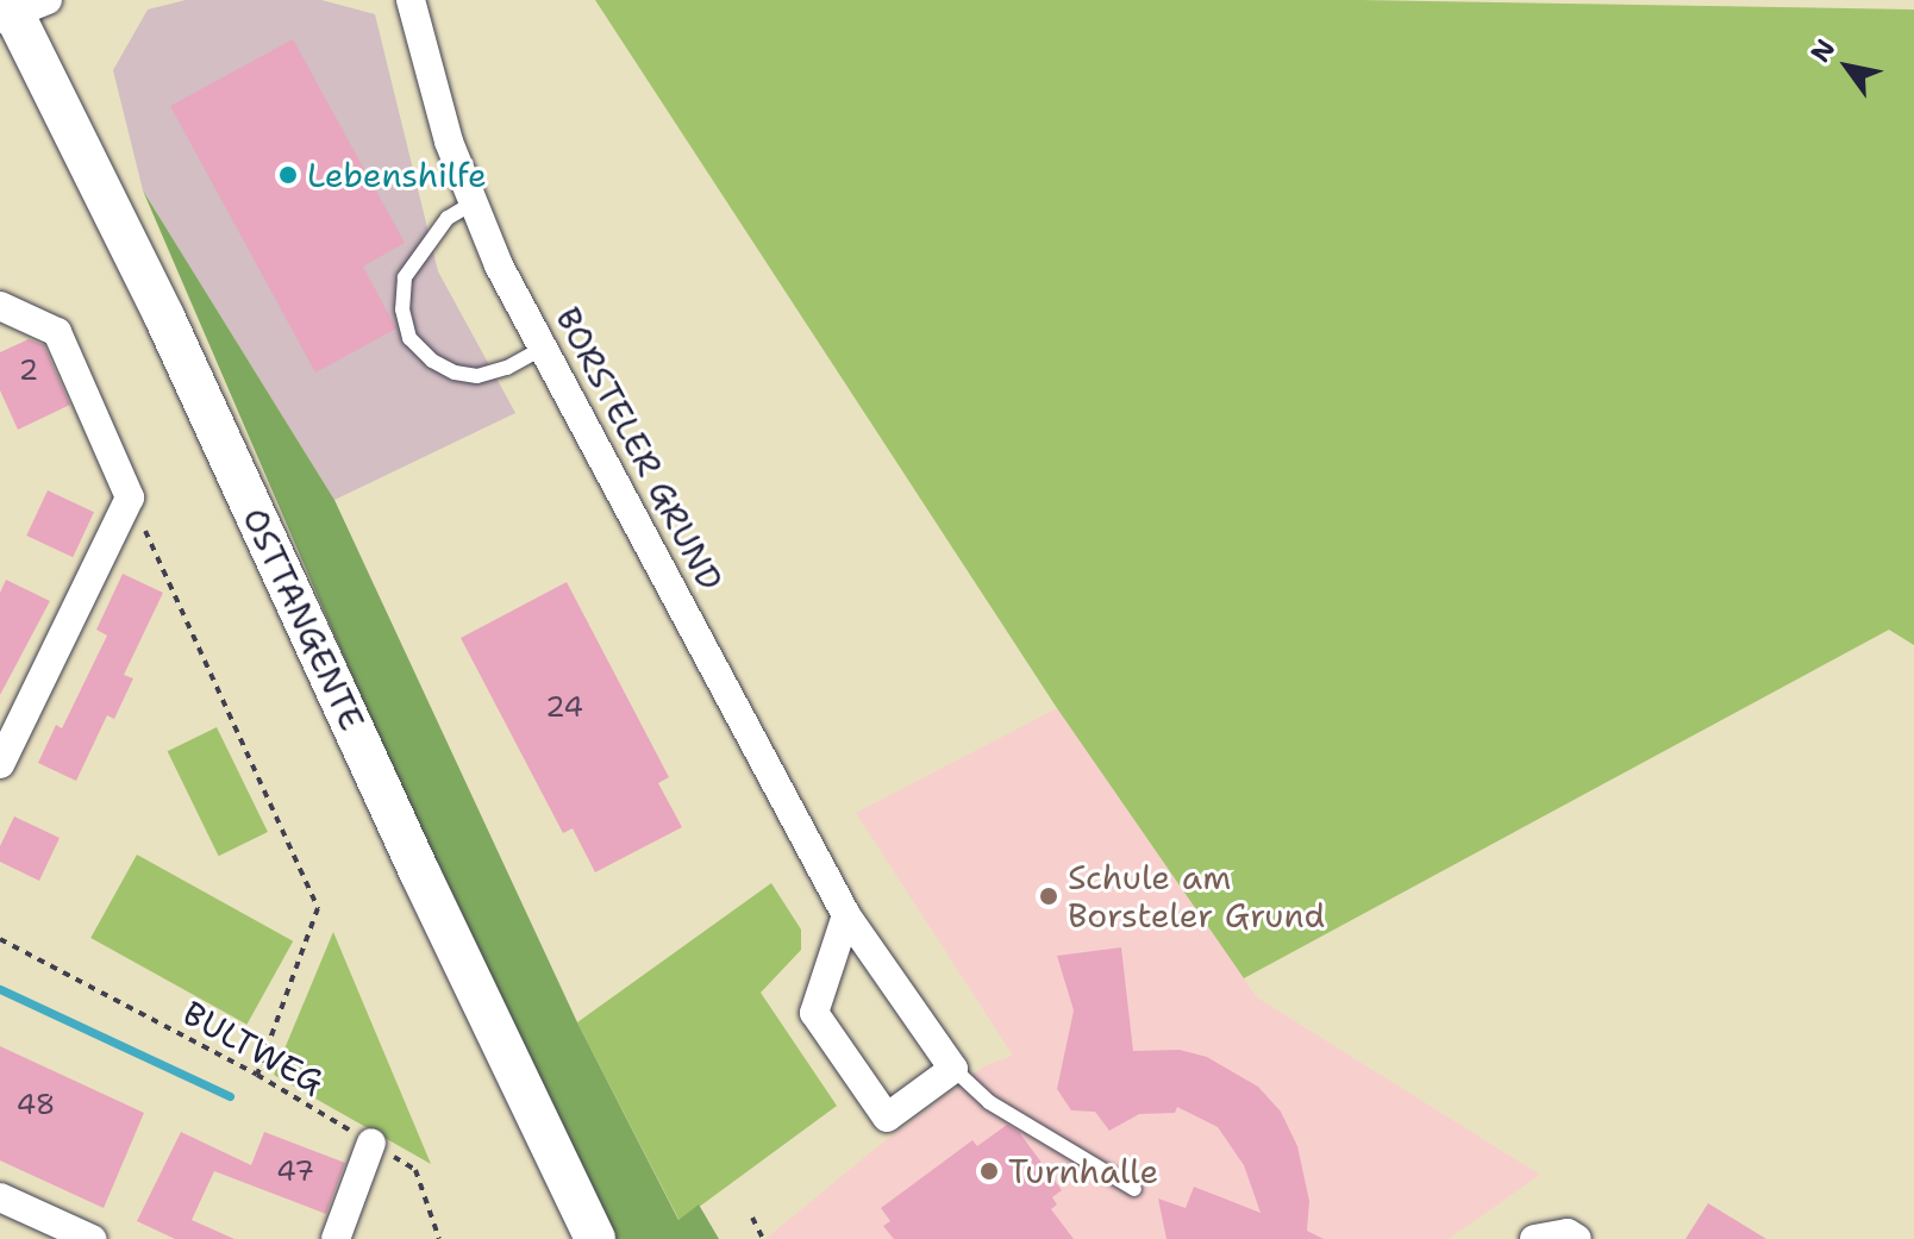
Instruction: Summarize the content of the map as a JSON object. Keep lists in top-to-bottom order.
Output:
{
  "streets": {
    "main road": ["OSTTANGENTE"],
    "street": ["BORSTELER GRUND"],
    "path": ["BULTWEG"]
  },
  "places": ["Lebenshilfe", "Schule am Borsteler Grund", "Turnhalle"],
  "house_numbers": [
    "2",
    "24",
    "48",
    "47"
  ],
  "north": "top left"
}
